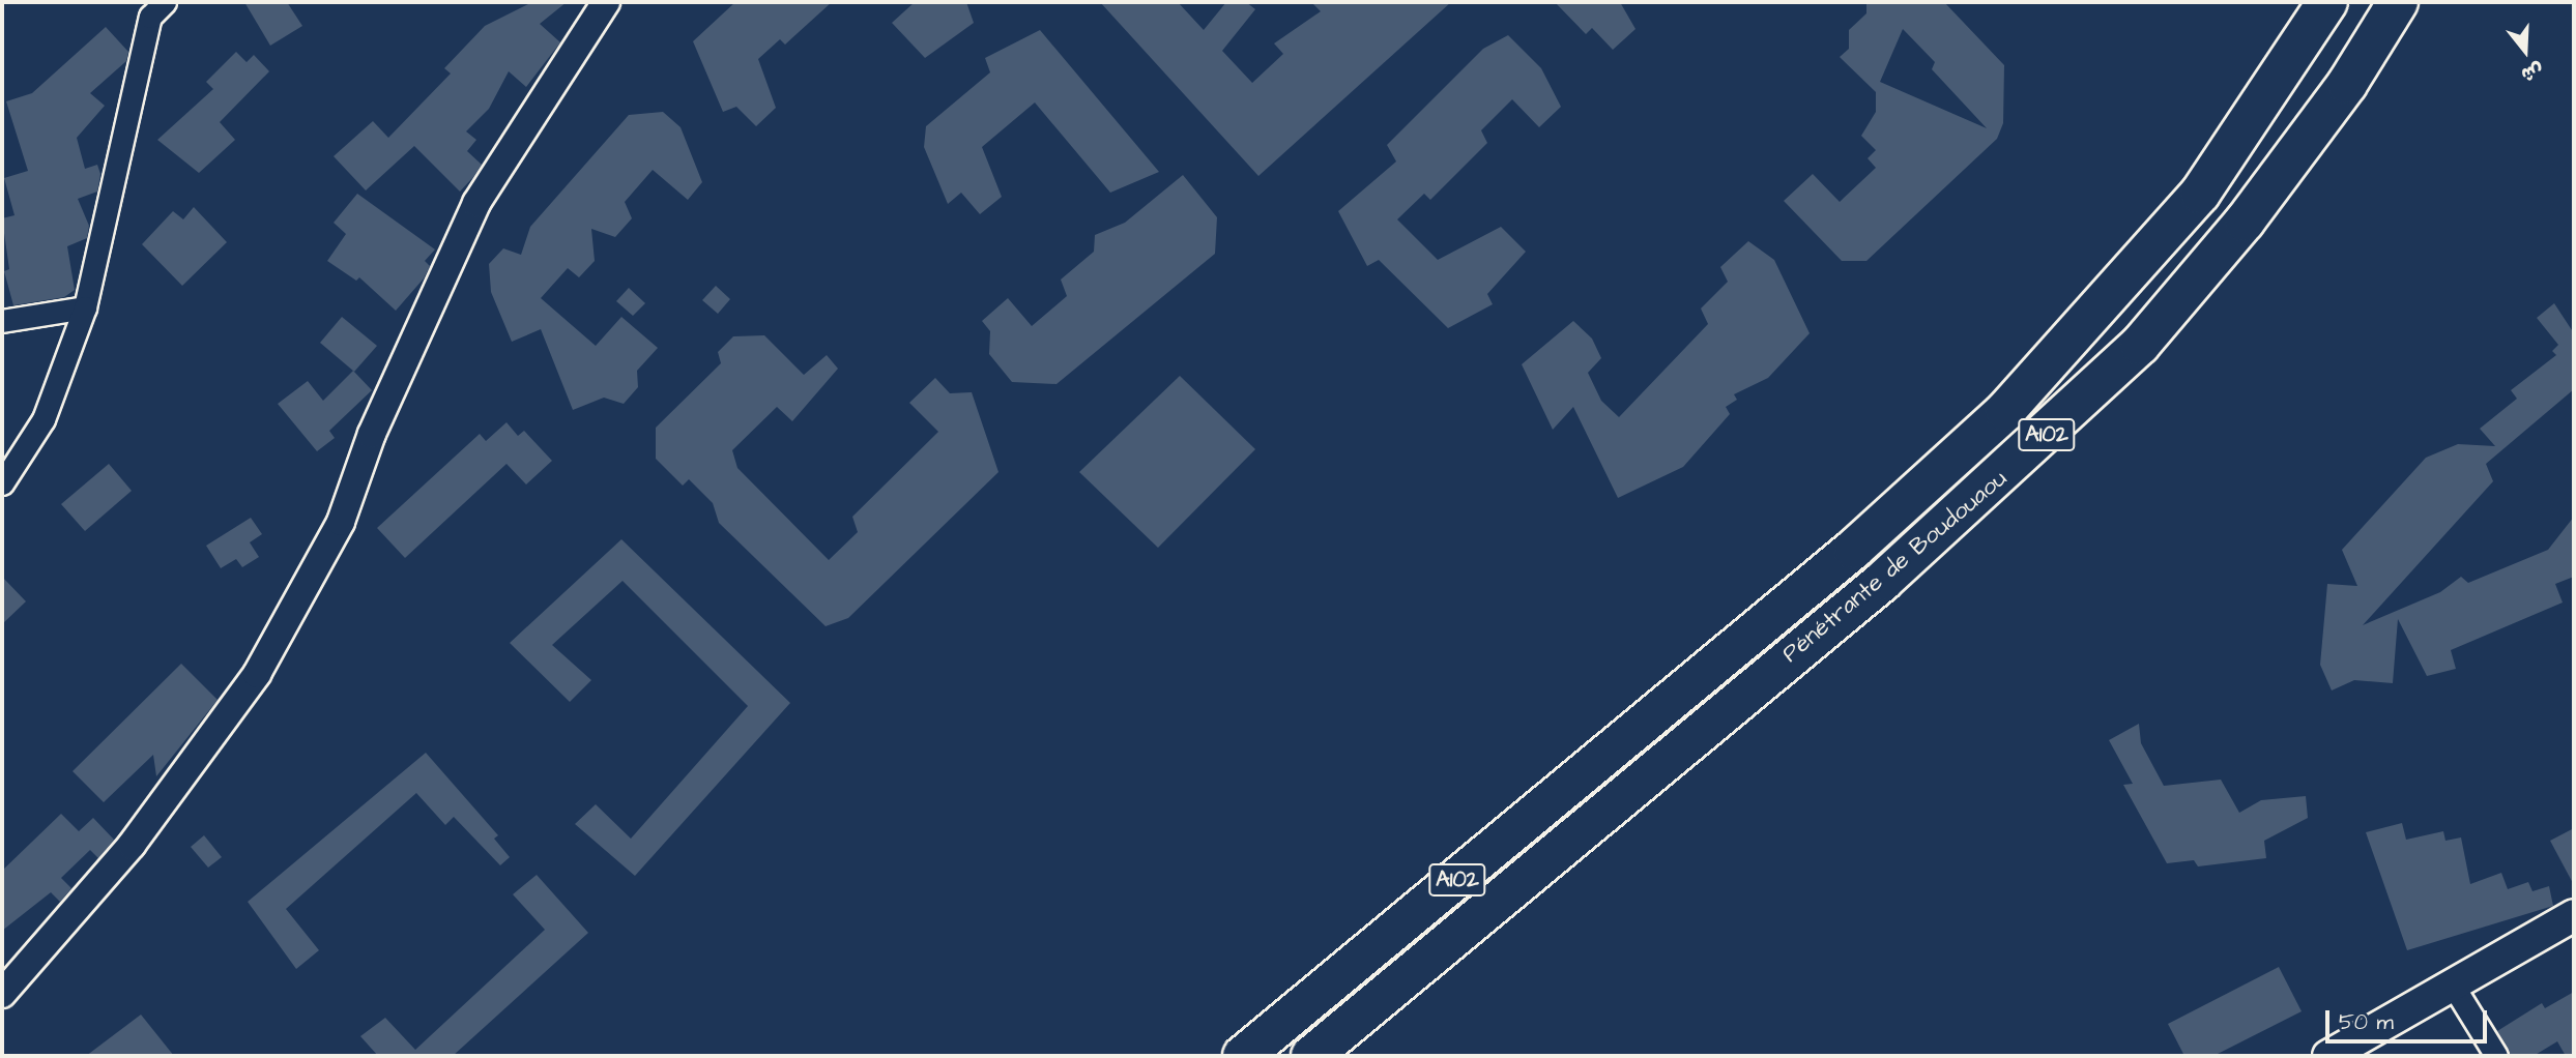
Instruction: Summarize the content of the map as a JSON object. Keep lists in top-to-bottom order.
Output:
{
  "streets": {
    "highway": ["A102", "Pénétrante de Boudouaou"]
  },
  "scale_bar": "50 m",
  "north": "bottom"
}
